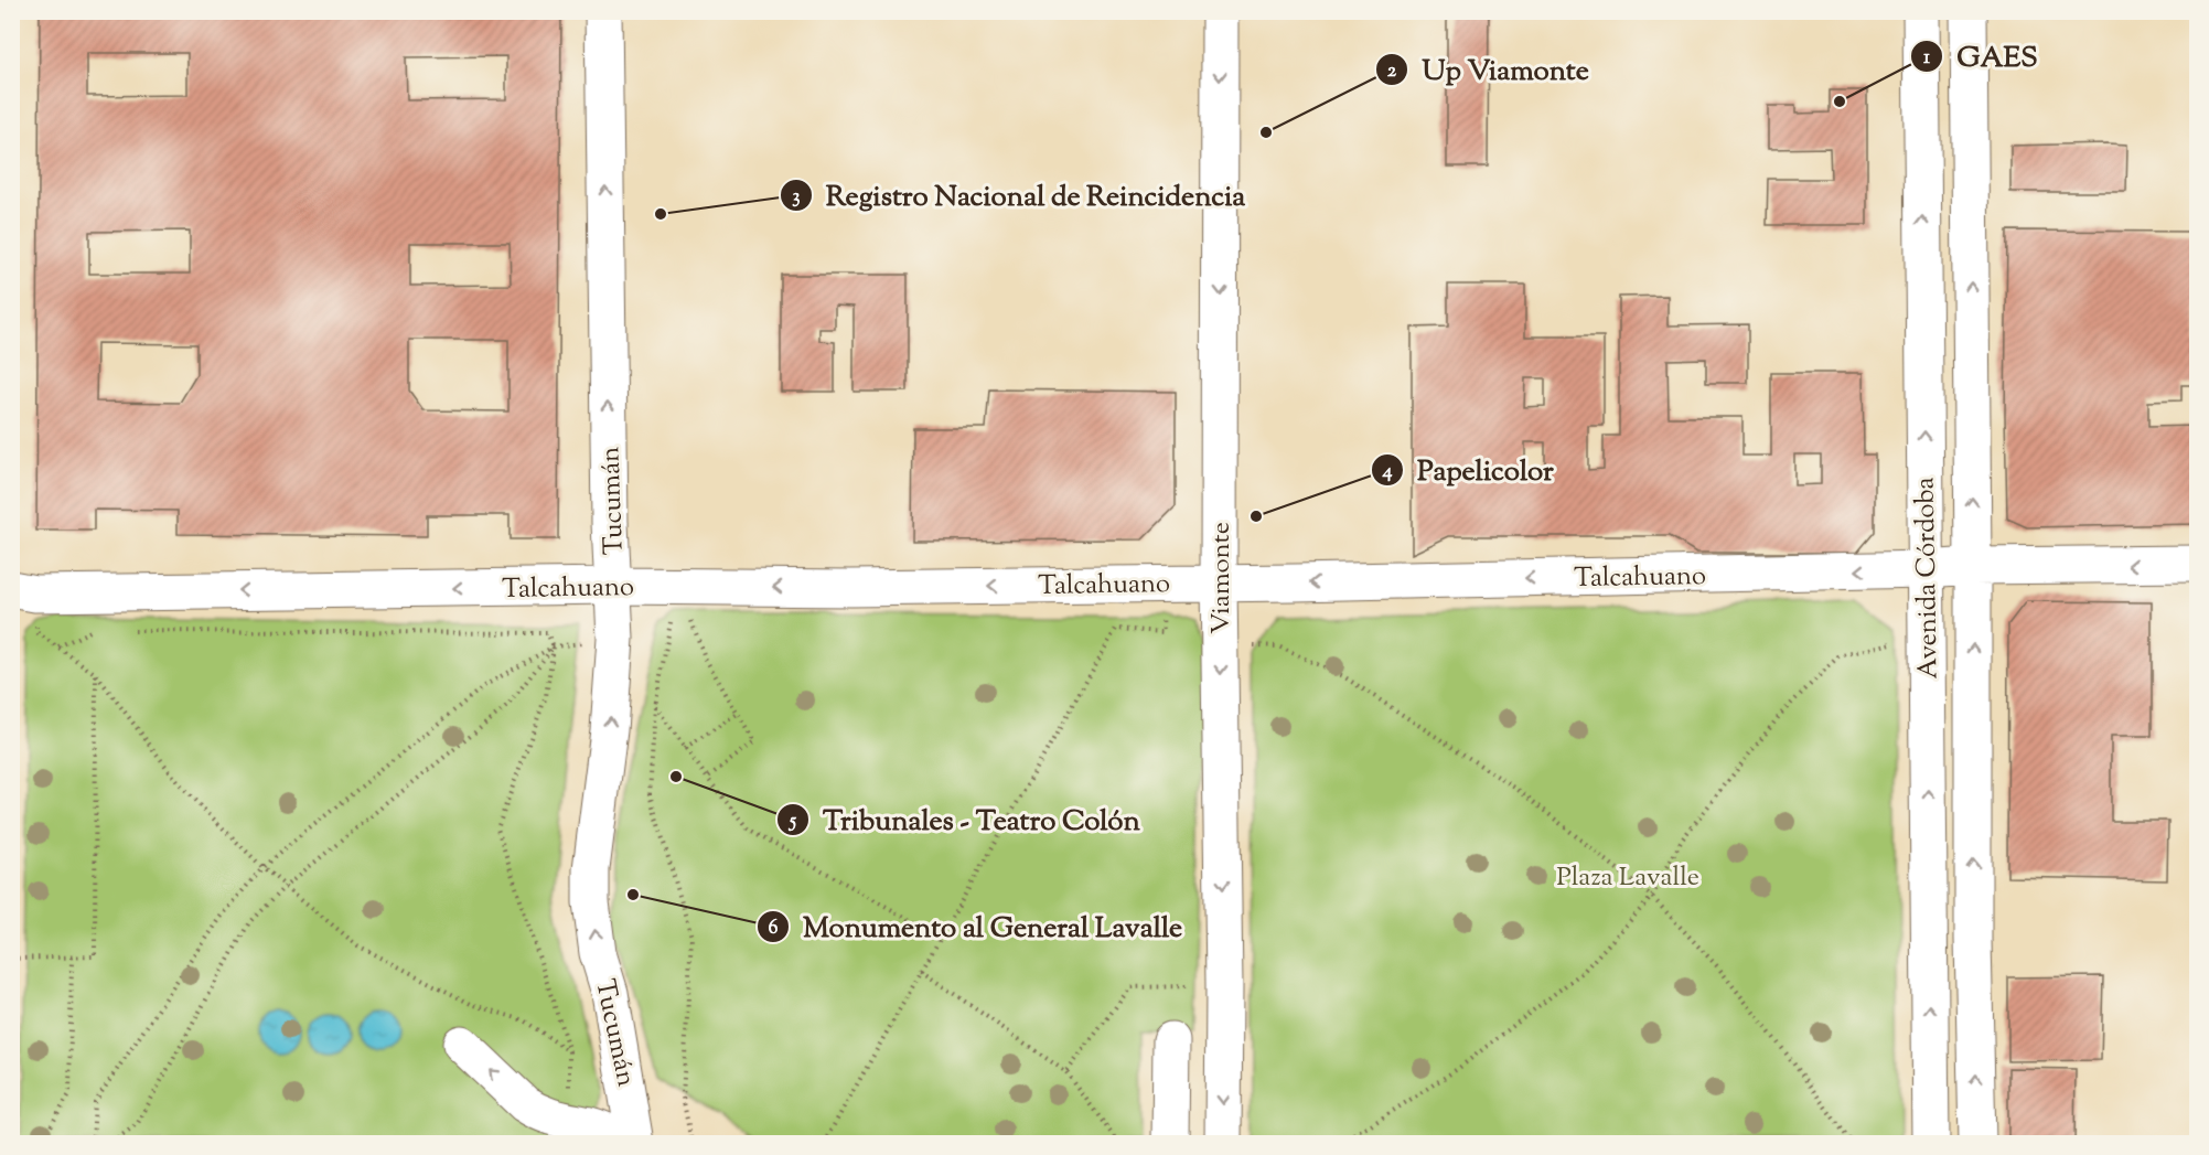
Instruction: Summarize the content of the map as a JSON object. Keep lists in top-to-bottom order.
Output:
{
  "streets": {
    "street": [
      "Tucumán",
      "Talcahuano",
      "Viamonte",
      "Avenida Córdoba"
    ]
  },
  "crossings": [
    ["Tucumán", "Talcahuano"],
    ["Talcahuano", "Viamonte"],
    ["Talcahuano", "Avenida Córdoba"]
  ],
  "one_way": [
    "Tucumán",
    "Talcahuano",
    "Viamonte",
    "Avenida Córdoba"
  ],
  "parks": ["Plaza Lavalle"],
  "places": [
    "GAES",
    "Up Viamonte",
    "Registro Nacional de Reincidencia",
    "Papelicolor",
    "Tribunales - Teatro Colón",
    "Monumento al General Lavalle"
  ]
}
